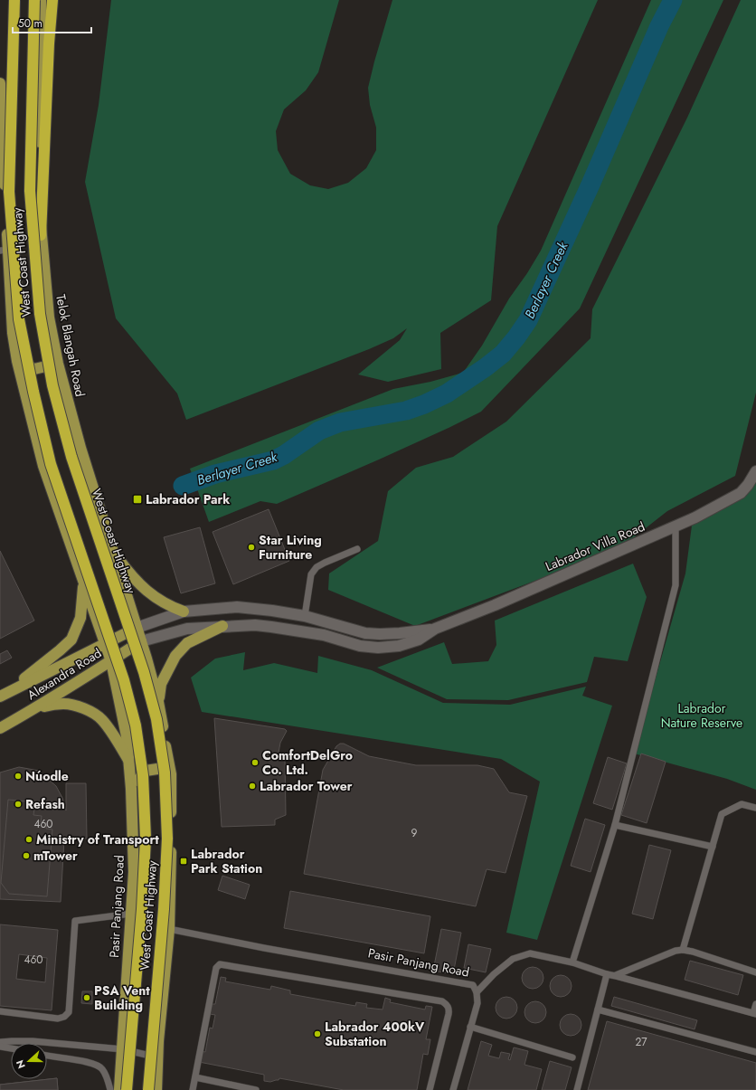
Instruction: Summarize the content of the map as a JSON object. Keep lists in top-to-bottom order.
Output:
{
  "streets": {
    "highway": ["West Coast Highway"],
    "main road": ["Telok Blangah Road", "Alexandra Road", "Pasir Panjang Road"],
    "street": ["Labrador Villa Road"]
  },
  "crossings": [
    ["Telok Blangah Road", "Labrador Villa Road"],
    ["Telok Blangah Road", "Alexandra Road"],
    ["Labrador Villa Road", "Alexandra Road"],
    ["Alexandra Road", "Pasir Panjang Road"]
  ],
  "water": ["Berlayer Creek"],
  "parks": ["Labrador Nature Reserve"],
  "places": {
    "transit": ["Labrador Park", "Labrador Park Station"],
    "other": [
      "Star Living Furniture",
      "ComfortDelGro Co. Ltd.",
      "Núodle",
      "Labrador Tower",
      "Refash",
      "Ministry of Transport",
      "mTower",
      "PSA Vent Building",
      "Labrador 400kV Substation"
    ]
  },
  "house_numbers": [
    "460",
    "9",
    "460",
    "27"
  ],
  "scale_bar": "50 m",
  "north": "left"
}
